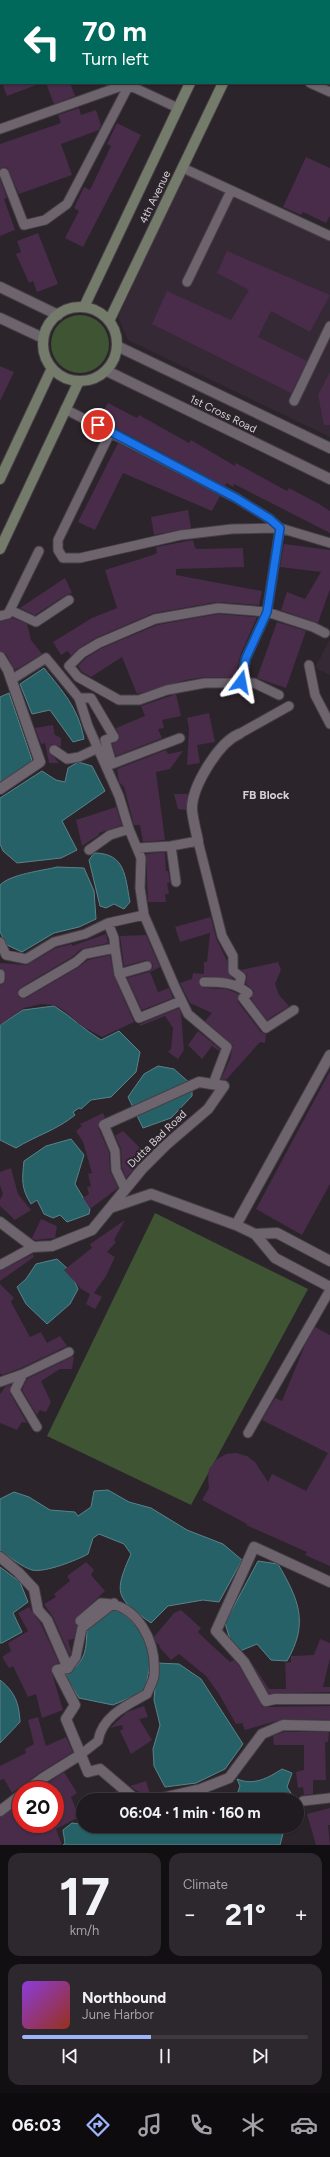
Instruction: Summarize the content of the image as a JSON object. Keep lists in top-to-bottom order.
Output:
{
  "streets": {
    "main road": ["4th Avenue"],
    "street": ["1st Cross Road", "Dutta Bad Road"]
  },
  "crossings": [
    ["4th Avenue", "1st Cross Road"]
  ],
  "districts": ["FB Block"],
  "page": {
    "turn": ["70 m", "Turn left"],
    "limit": "20",
    "trip": "06:04 · 1 min · 160 m",
    "tile": [
      ["17", "km/h"],
      "Climate"
    ],
    "heat": ["−", "21°", "+"],
    "song": ["Northbound", "June Harbor"],
    "tabs": "06:03"
  }
}
